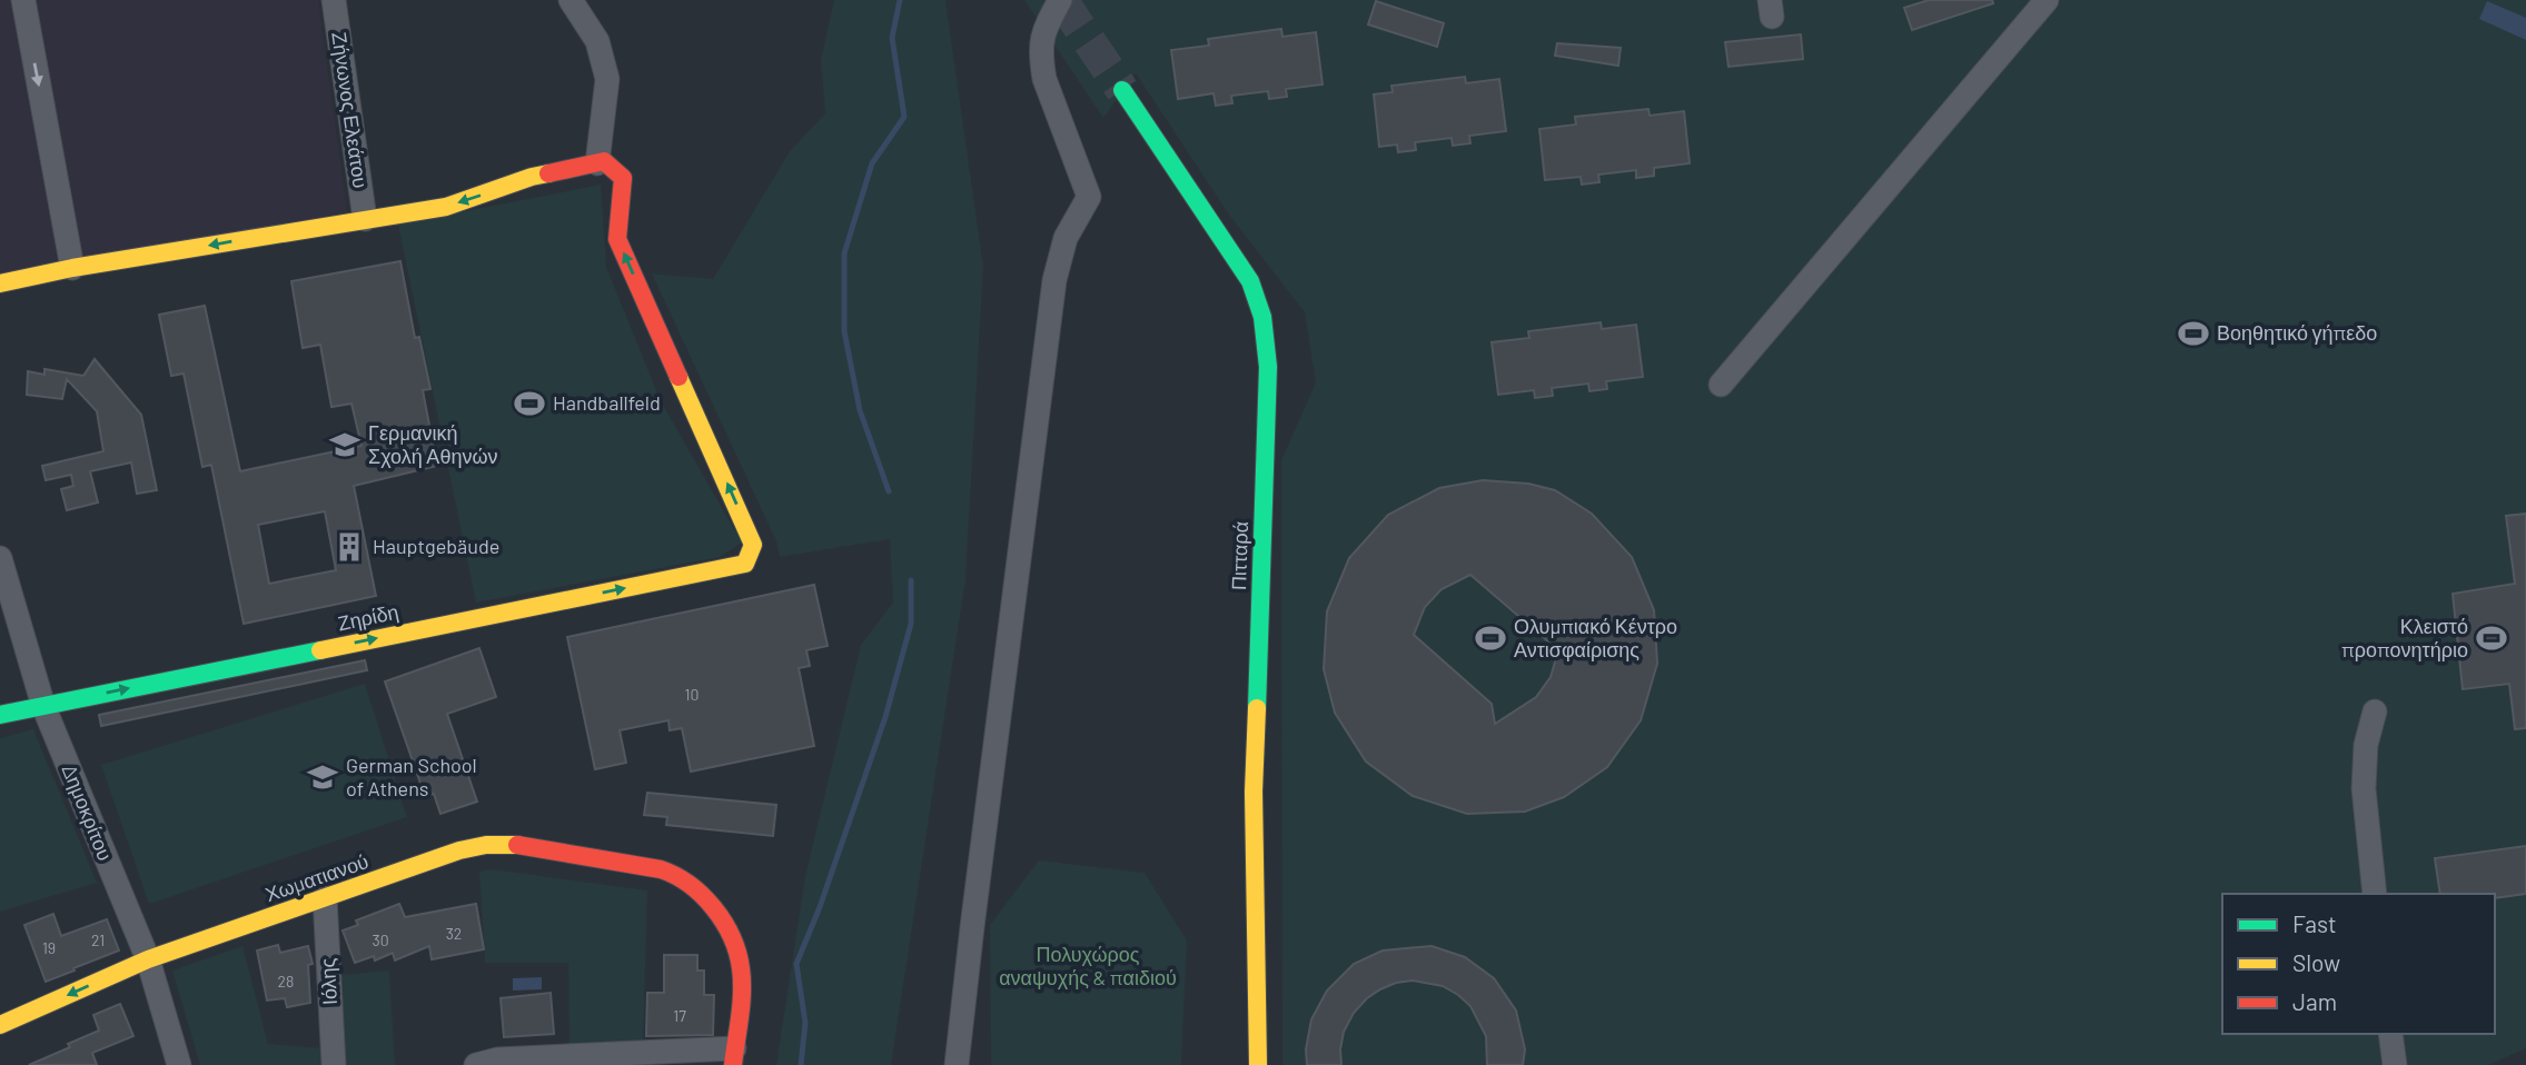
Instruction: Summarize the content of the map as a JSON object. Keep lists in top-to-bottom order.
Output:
{
  "streets": {
    "street": [
      "Ζήνωνος Ελεάτου",
      "Πιτταρά",
      "Ζηρίδη",
      "Δημοκρίτου",
      "Χωματιανού",
      "Ιόλης"
    ]
  },
  "crossings": [
    ["Ζηρίδη", "Δημοκρίτου"],
    ["Δημοκρίτου", "Χωματιανού"],
    ["Χωματιανού", "Ιόλης"]
  ],
  "parks": ["Πολυχώρος αναψυχής & παιδιού"],
  "places": {
    "sports": [
      "Βοηθητικό γήπεδο",
      "Handballfeld",
      "Ολυμπιακό Κέντρο Αντισφαίρισης",
      "Κλειστό προπονητήριο"
    ],
    "school or university": ["Γερμανική Σχολή Αθηνών", "German School of Athens"],
    "building": ["Hauptgebäude"]
  },
  "house_numbers": [
    "10",
    "32",
    "21",
    "30",
    "19",
    "28",
    "17"
  ],
  "legend": ["Fast", "Slow", "Jam"]
}
